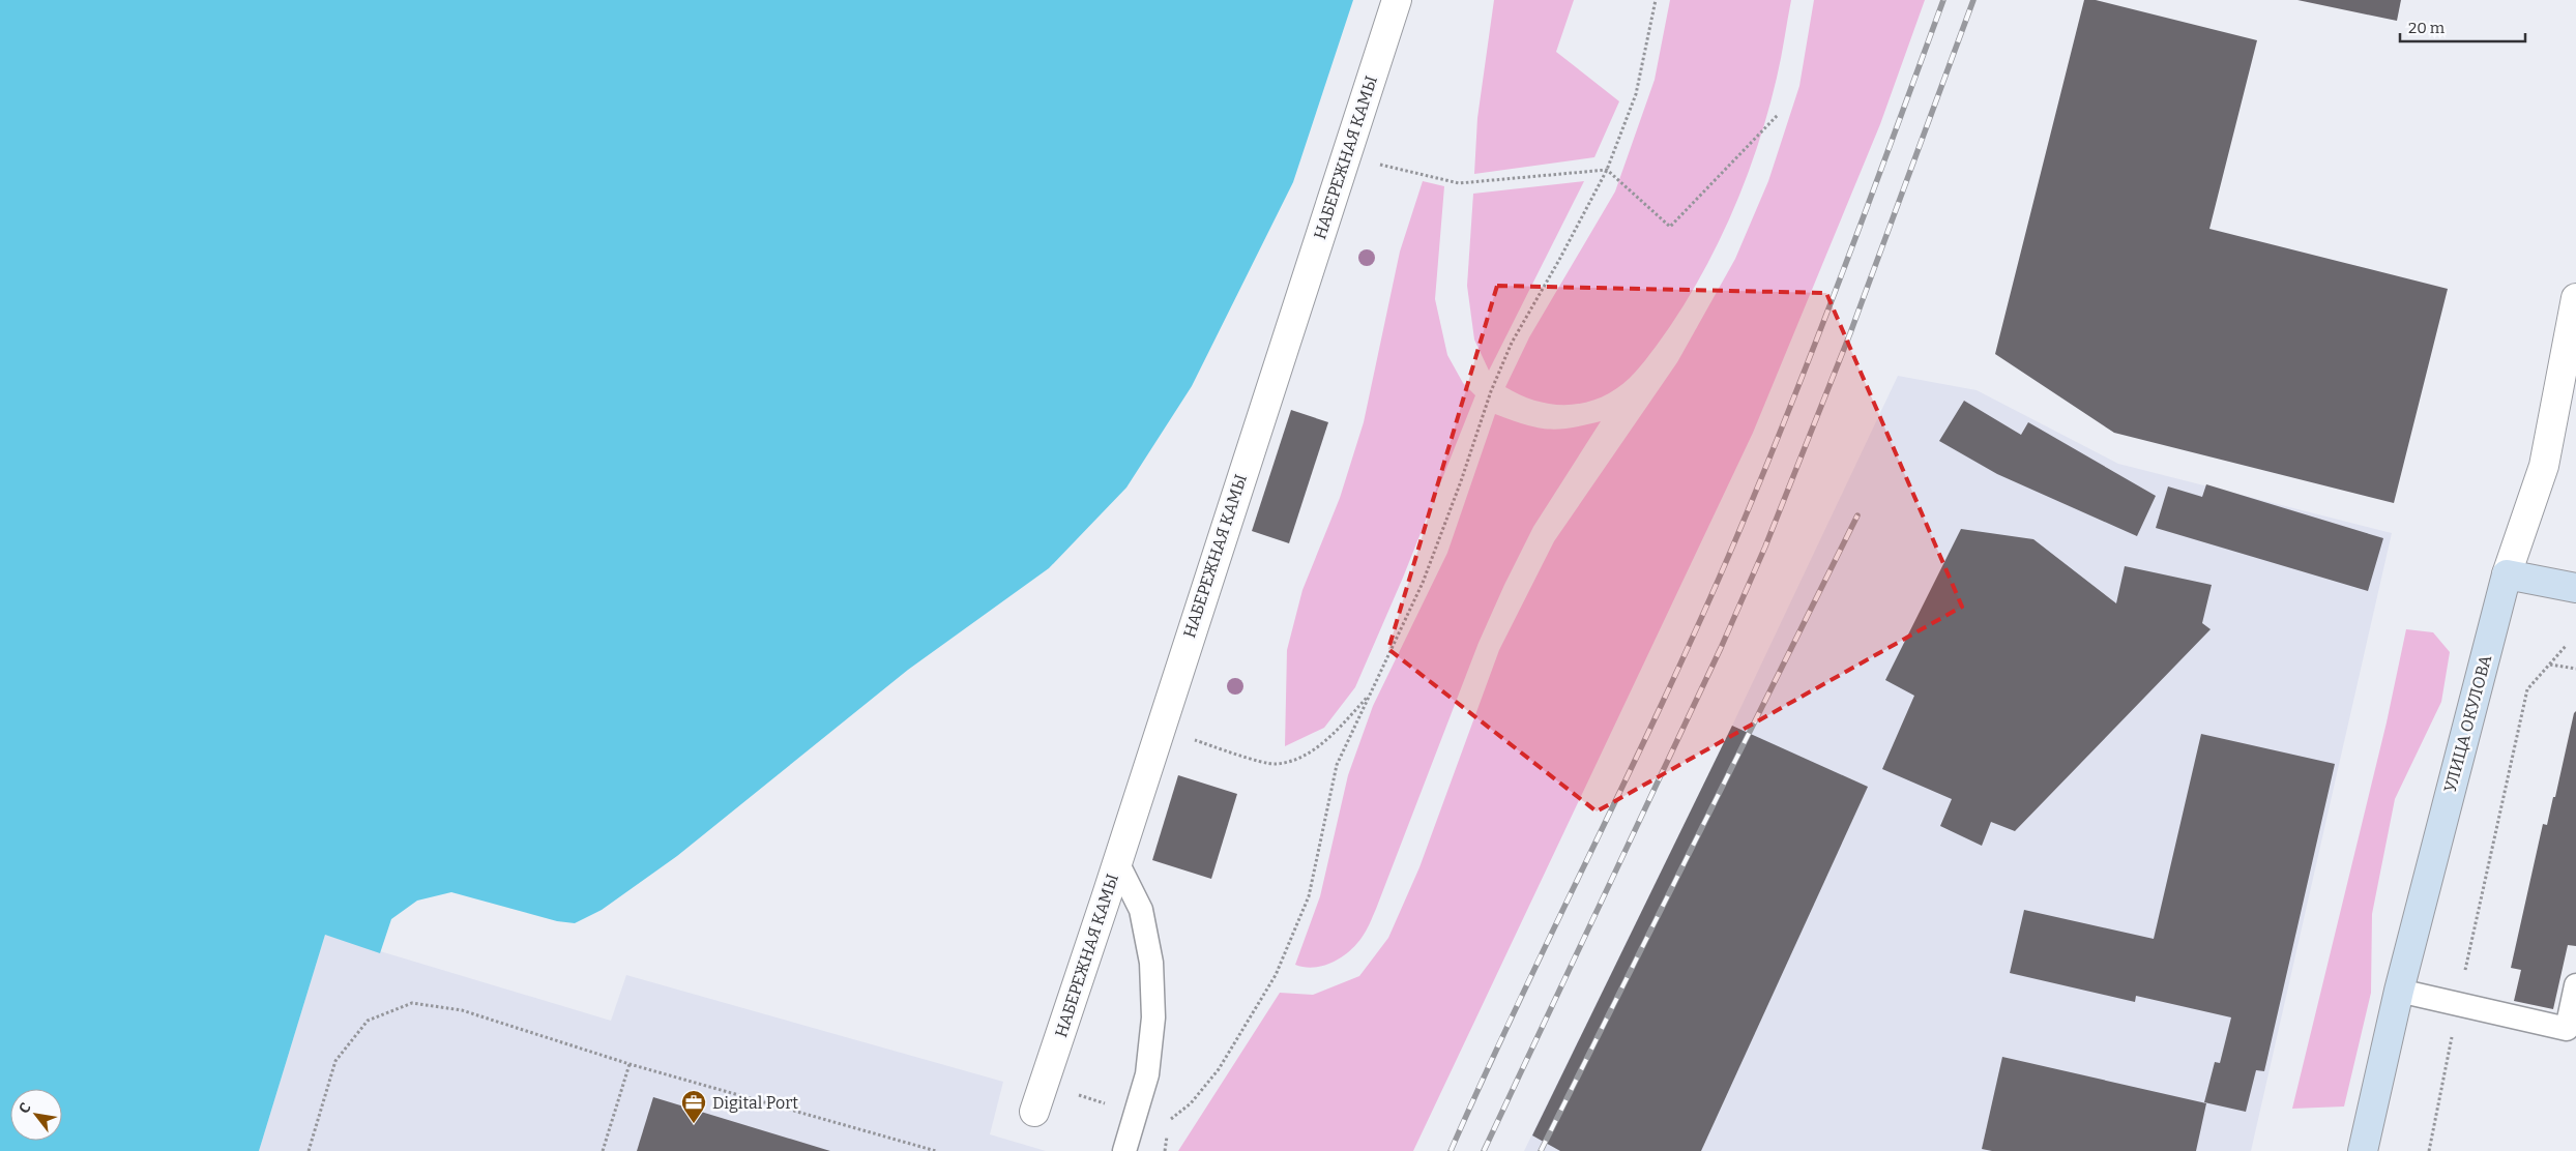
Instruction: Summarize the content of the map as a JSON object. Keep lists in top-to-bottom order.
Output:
{
  "streets": {
    "main road": ["УЛИЦА ОКУЛОВА"],
    "street": ["НАБЕРЕЖНАЯ КАМЫ"]
  },
  "places": {
    "office": ["Digital Port"]
  },
  "scale_bar": "20 m",
  "north": "top left"
}
